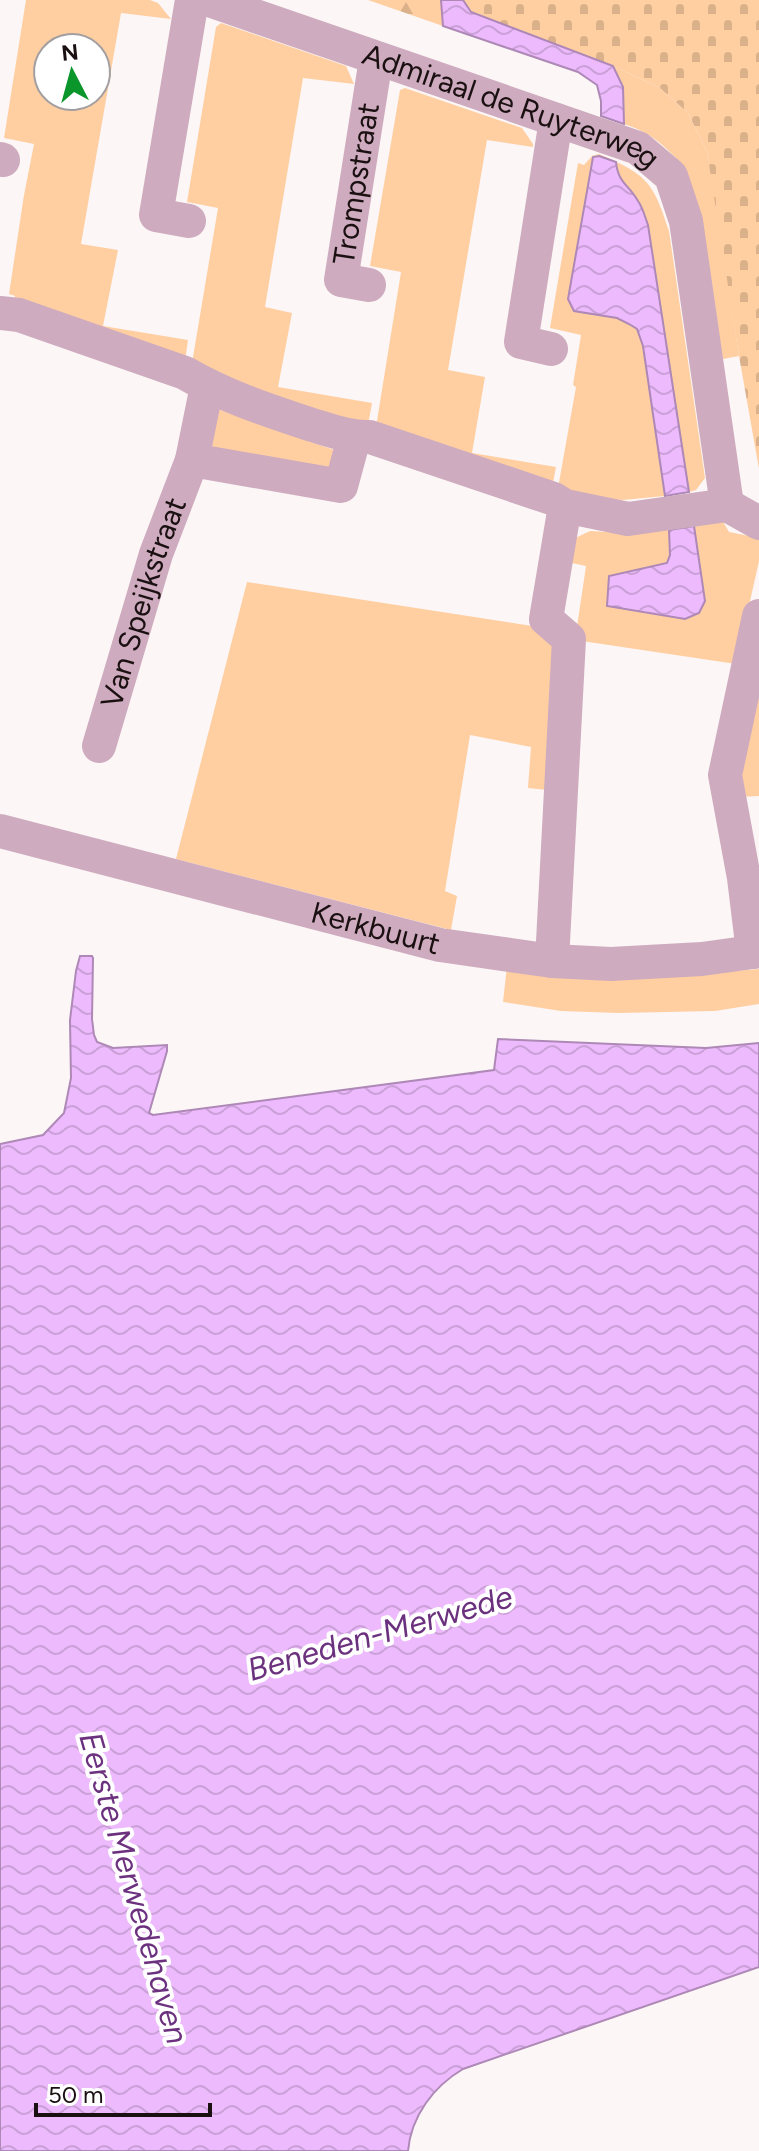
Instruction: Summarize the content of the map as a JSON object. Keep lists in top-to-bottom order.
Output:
{
  "streets": {
    "street": [
      "Admiraal de Ruyterweg",
      "Trompstraat",
      "Van Speijkstraat",
      "Kerkbuurt"
    ]
  },
  "crossings": [
    ["Admiraal de Ruyterweg", "Trompstraat"]
  ],
  "water": ["Beneden-Merwede", "Eerste Merwedehaven"],
  "scale_bar": "50 m",
  "north": "top"
}
